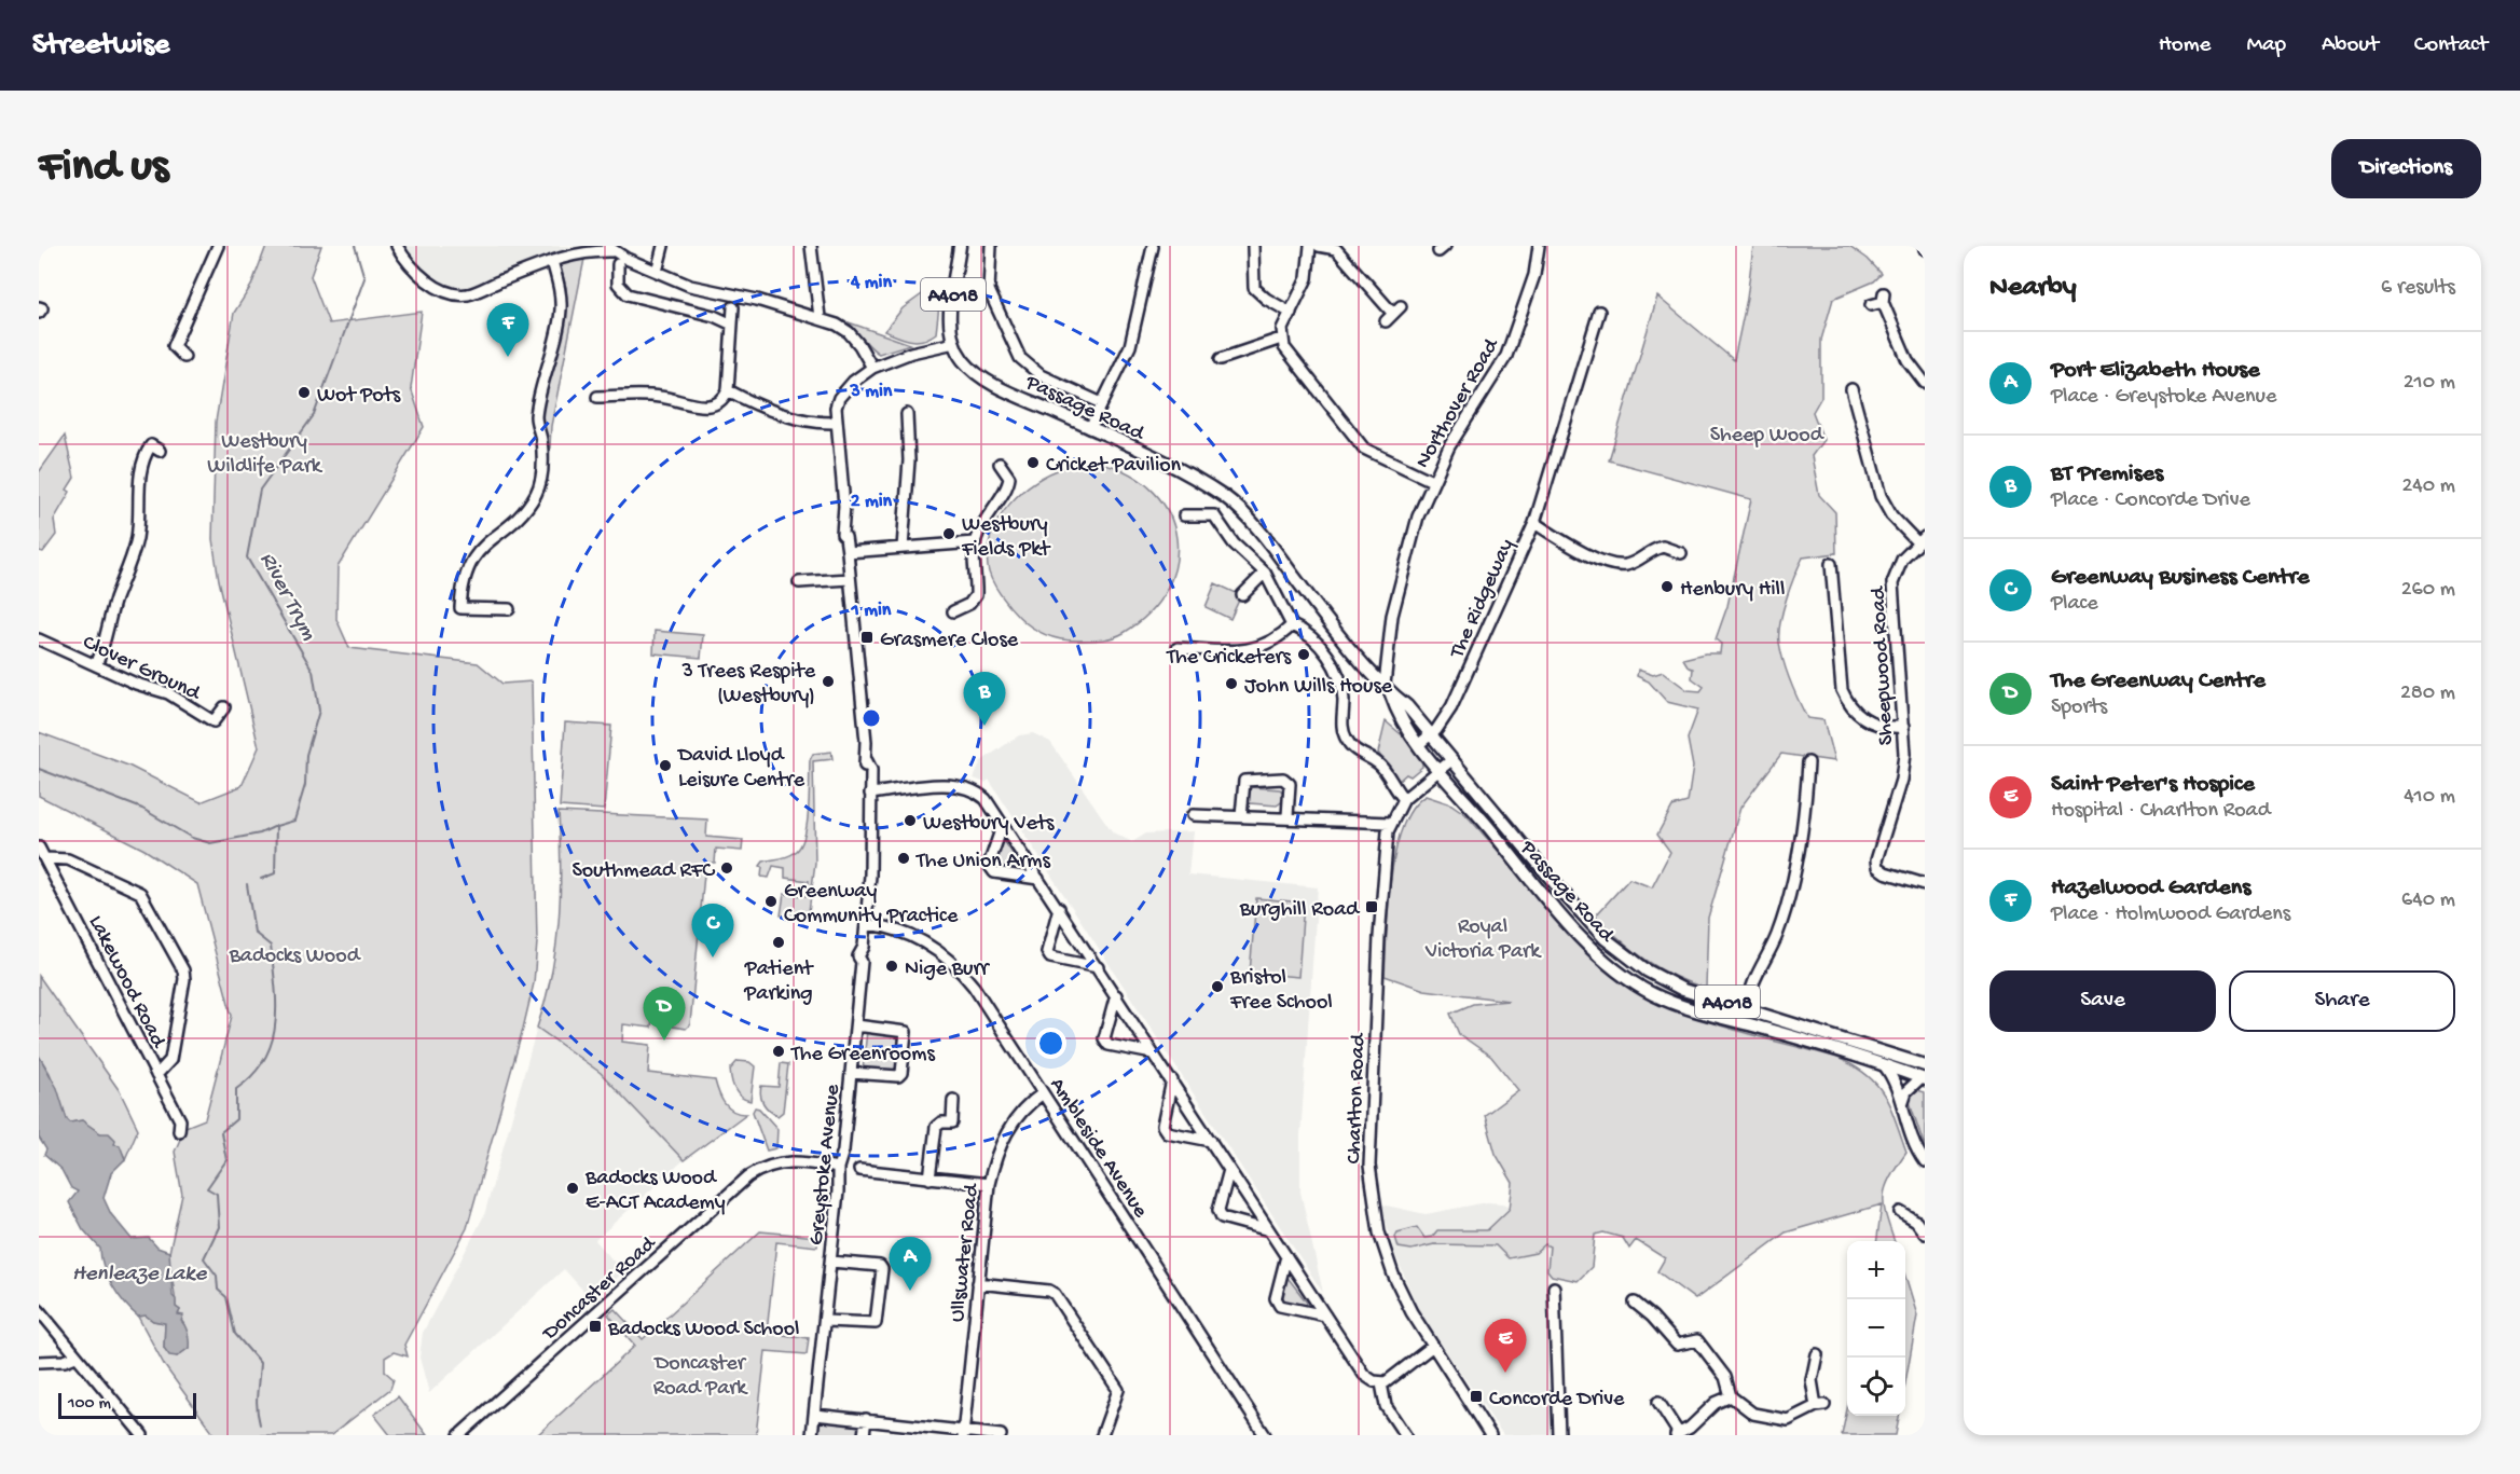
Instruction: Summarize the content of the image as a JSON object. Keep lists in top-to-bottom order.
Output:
{
  "streets": {
    "main road": ["A4018", "Passage Road"],
    "street": [
      "Northover Road",
      "The Ridgeway",
      "Clover Ground",
      "Sheepwood Road",
      "Lakewood Road",
      "Charlton Road",
      "Ambleside Avenue",
      "Greystoke Avenue",
      "Ullswater Road",
      "Doncaster Road"
    ]
  },
  "crossings": [
    ["A4018", "Passage Road"],
    ["A4018", "Greystoke Avenue"],
    ["Northover Road", "Passage Road"],
    ["Passage Road", "The Ridgeway"],
    ["Passage Road", "Charlton Road"],
    ["Passage Road", "Greystoke Avenue"],
    ["Ambleside Avenue", "Greystoke Avenue"],
    ["Ambleside Avenue", "Ullswater Road"],
    ["Greystoke Avenue", "Doncaster Road"]
  ],
  "water": ["River Trym", "Henleaze Lake"],
  "parks": [
    "Sheep Wood",
    "Westbury Wildlife Park",
    "Royal Victoria Park",
    "Badocks Wood",
    "Doncaster Road Park"
  ],
  "places": {
    "other": [
      "Wot Pots",
      "Cricket Pavilion",
      "Westbury Fields Pkt",
      "Henbury Hill",
      "The Cricketers",
      "3 Trees Respite (Westbury)",
      "John Wills House",
      "David Lloyd Leisure Centre",
      "Westbury Vets",
      "The Union Arms",
      "Southmead RFC",
      "Greenway Community Practice",
      "Patient Parking",
      "Nige Burr",
      "Bristol Free School",
      "The Greenrooms",
      "Badocks Wood E-ACT Academy"
    ],
    "transit": [
      "Grasmere Close",
      "Burghill Road",
      "Badocks Wood School",
      "Concorde Drive"
    ]
  },
  "scale_bar": "100 m",
  "page": {
    "header": "Streetwise",
    "nav": [
      "Home",
      "Map",
      "About",
      "Contact"
    ],
    "buttons": [
      "Directions",
      ["Save", "Share"]
    ],
    "title": "Find us",
    "heading": ["Nearby", "6 results"],
    "pins": [
      "F",
      "B",
      "C",
      "D",
      "A",
      "E"
    ],
    "list": [
      {
        "mark": "A",
        "name": "Port Elizabeth House",
        "note": "Place · Greystoke Avenue",
        "value": "210 m"
      },
      {
        "mark": "B",
        "name": "BT Premises",
        "note": "Place · Concorde Drive",
        "value": "240 m"
      },
      {
        "mark": "C",
        "name": "Greenway Business Centre",
        "note": "Place",
        "value": "260 m"
      },
      {
        "mark": "D",
        "name": "The Greenway Centre",
        "note": "Sports",
        "value": "280 m"
      },
      {
        "mark": "E",
        "name": "Saint Peter's Hospice",
        "note": "Hospital · Charlton Road",
        "value": "410 m"
      },
      {
        "mark": "F",
        "name": "Hazelwood Gardens",
        "note": "Place · Holmwood Gardens",
        "value": "640 m"
      }
    ],
    "map_buttons": ["+", "−"],
    "scale": "100 m"
  },
  "rings": [
    "4 min",
    "3 min",
    "2 min",
    "1 min"
  ]
}
